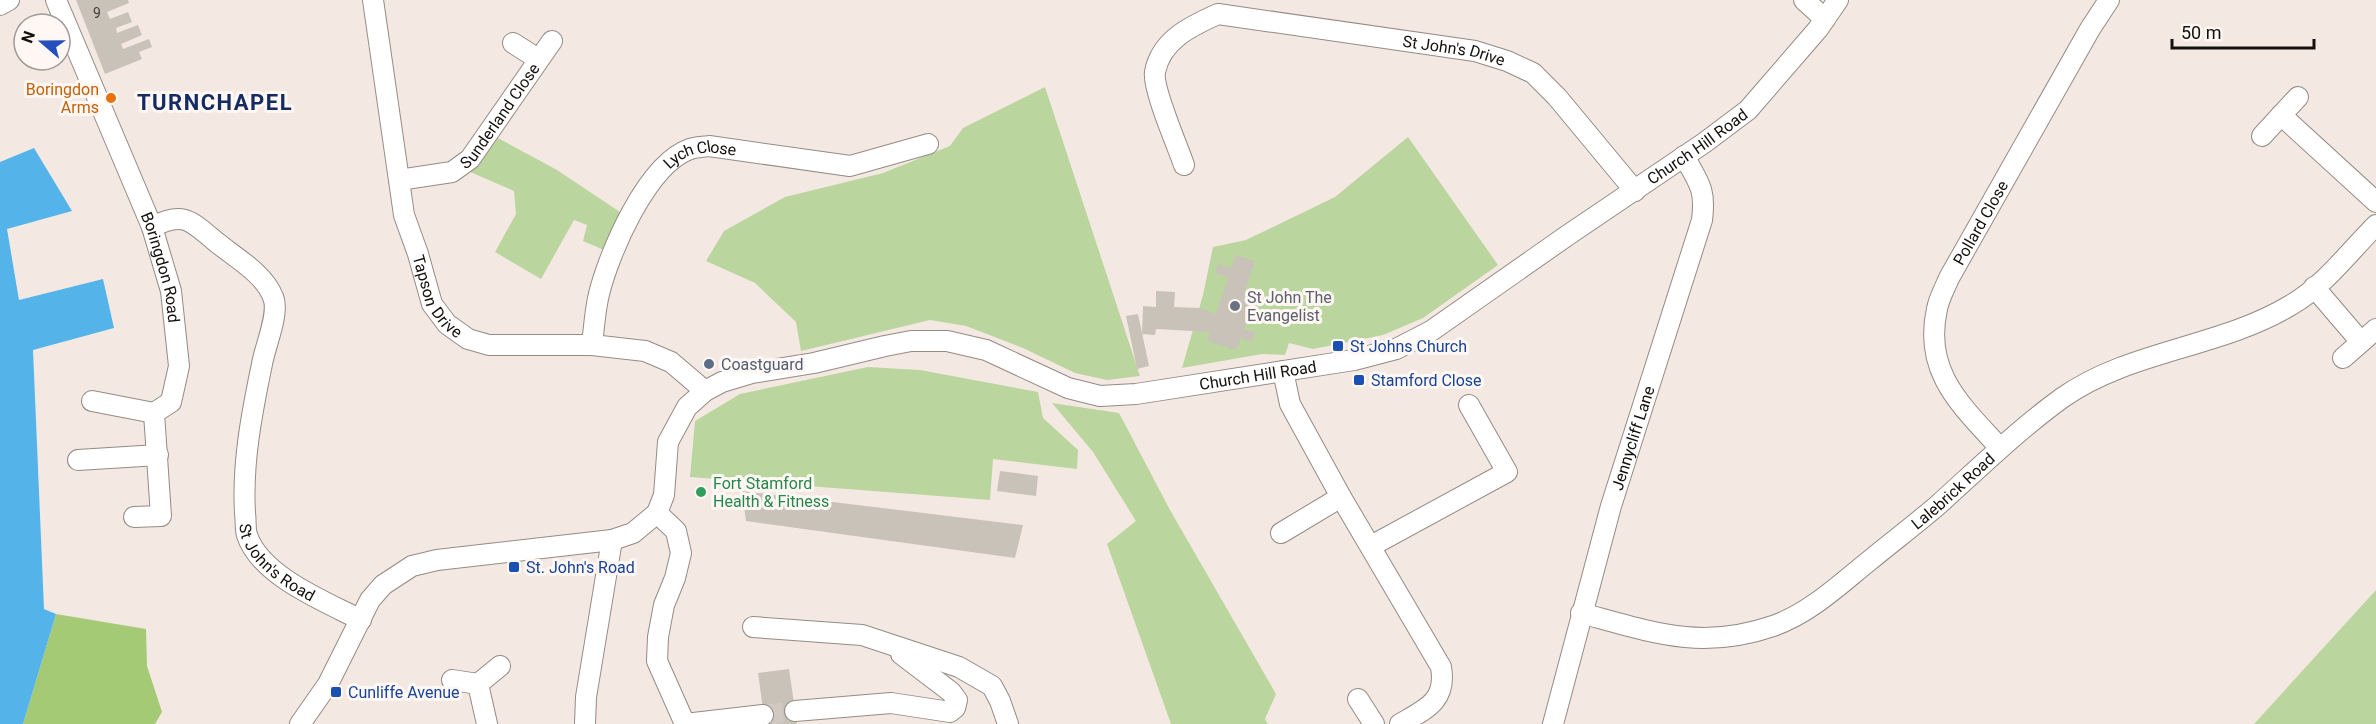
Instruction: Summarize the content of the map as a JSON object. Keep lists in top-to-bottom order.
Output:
{
  "streets": {
    "street": [
      "St John's Drive",
      "Sunderland Close",
      "Church Hill Road",
      "Lych Close",
      "Pollard Close",
      "Boringdon Road",
      "Tapson Drive",
      "Jennycliff Lane",
      "Lalebrick Road",
      "St John's Road"
    ]
  },
  "crossings": [
    ["St John's Drive", "Church Hill Road"],
    ["Sunderland Close", "Tapson Drive"],
    ["Church Hill Road", "Tapson Drive"],
    ["Church Hill Road", "Jennycliff Lane"],
    ["Lych Close", "Tapson Drive"],
    ["Pollard Close", "Lalebrick Road"],
    ["Boringdon Road", "St John's Road"],
    ["Jennycliff Lane", "Lalebrick Road"]
  ],
  "districts": ["TURNCHAPEL"],
  "places": {
    "other": [
      "Boringdon Arms",
      "St John The Evangelist",
      "Coastguard",
      "Fort Stamford Health & Fitness"
    ],
    "transit": [
      "St Johns Church",
      "Stamford Close",
      "St. John's Road",
      "Cunliffe Avenue"
    ]
  },
  "house_numbers": ["9"],
  "scale_bar": "50 m",
  "north": "left"
}
